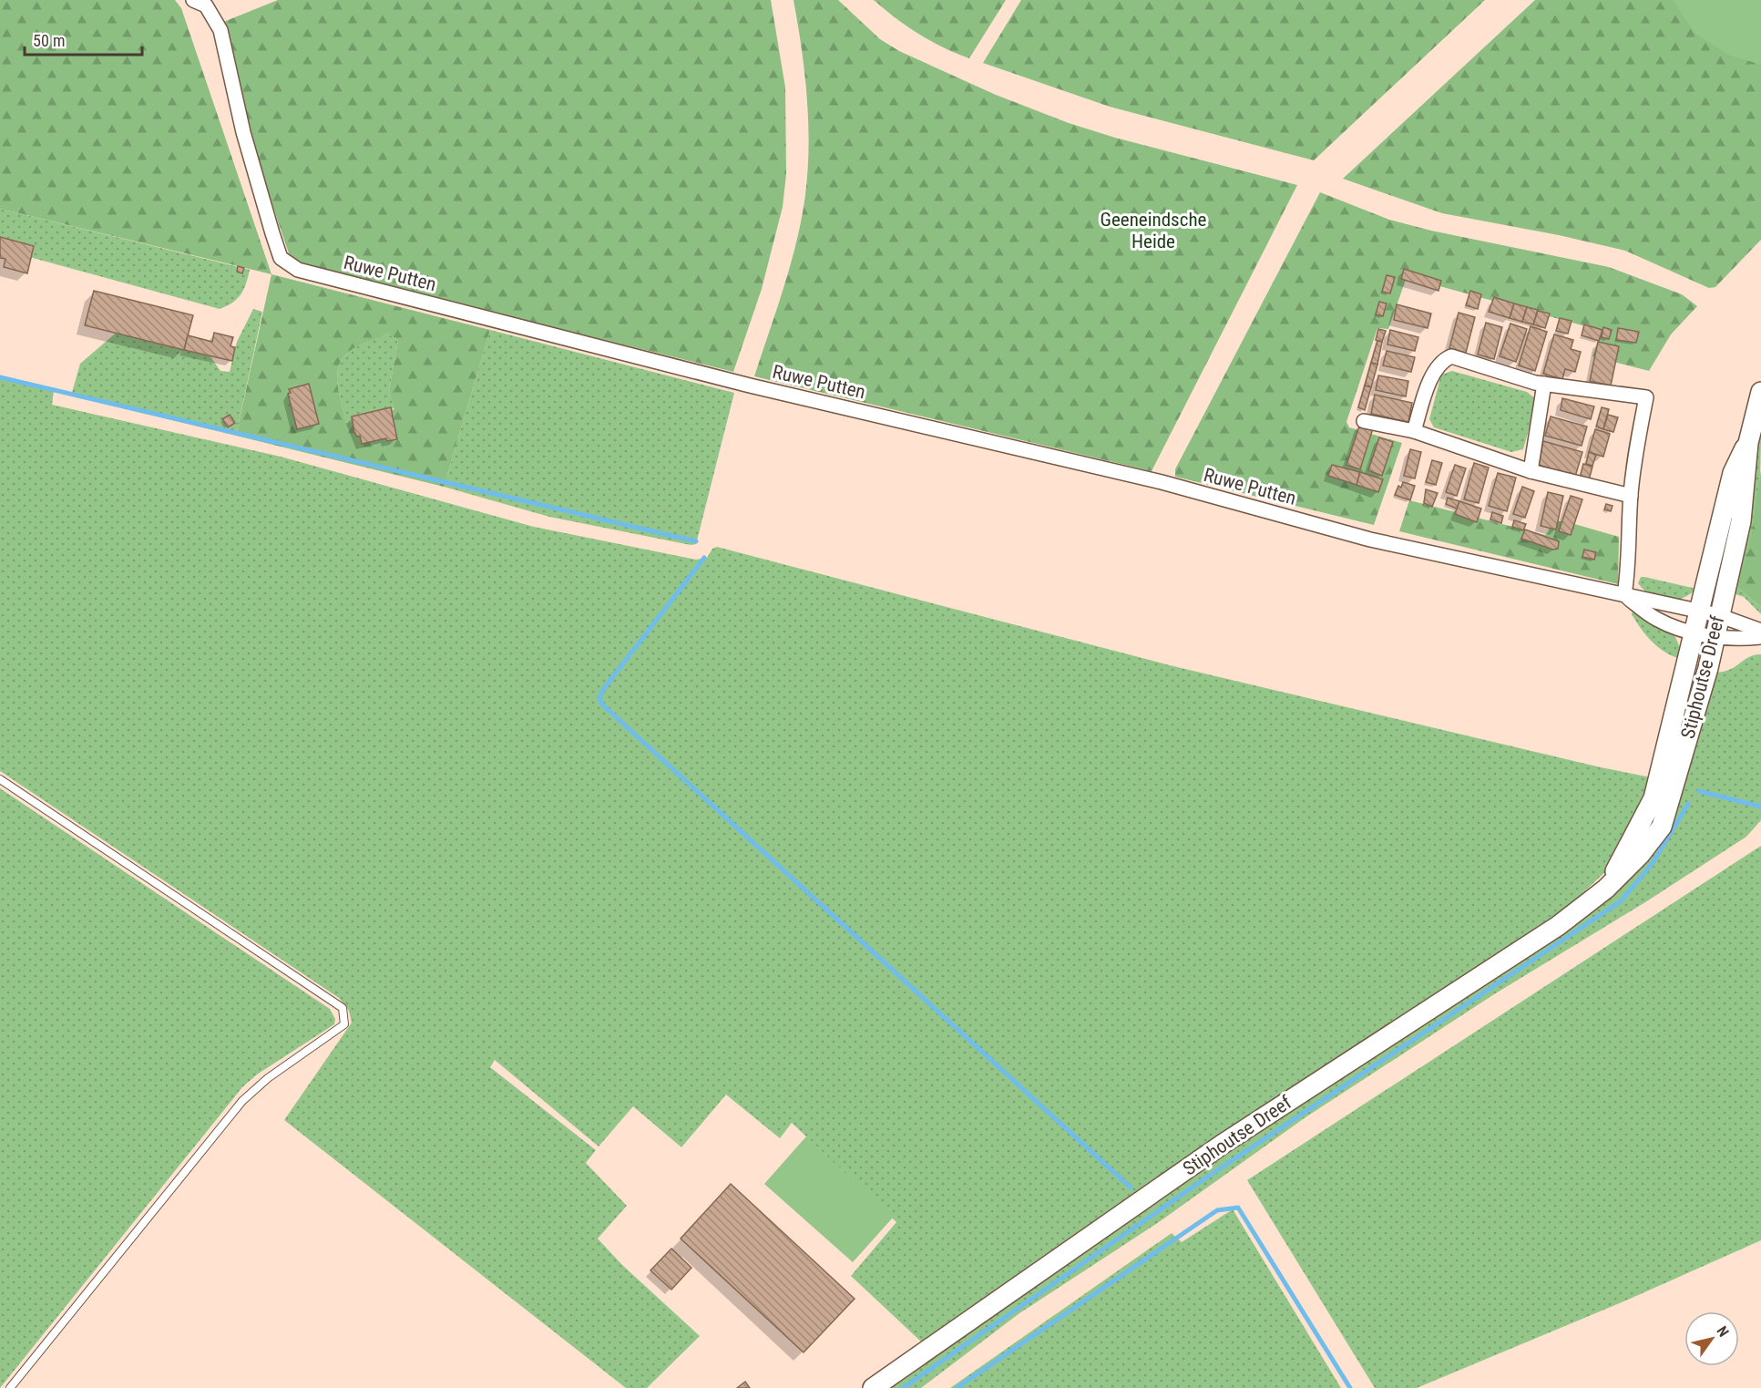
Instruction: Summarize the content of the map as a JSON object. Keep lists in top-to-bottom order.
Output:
{
  "streets": {
    "main road": ["Stiphoutse Dreef"],
    "street": ["Ruwe Putten"]
  },
  "crossings": [
    ["Ruwe Putten", "Stiphoutse Dreef"]
  ],
  "parks": ["Geeneindsche Heide"],
  "scale_bar": "50 m",
  "north": "top right"
}
